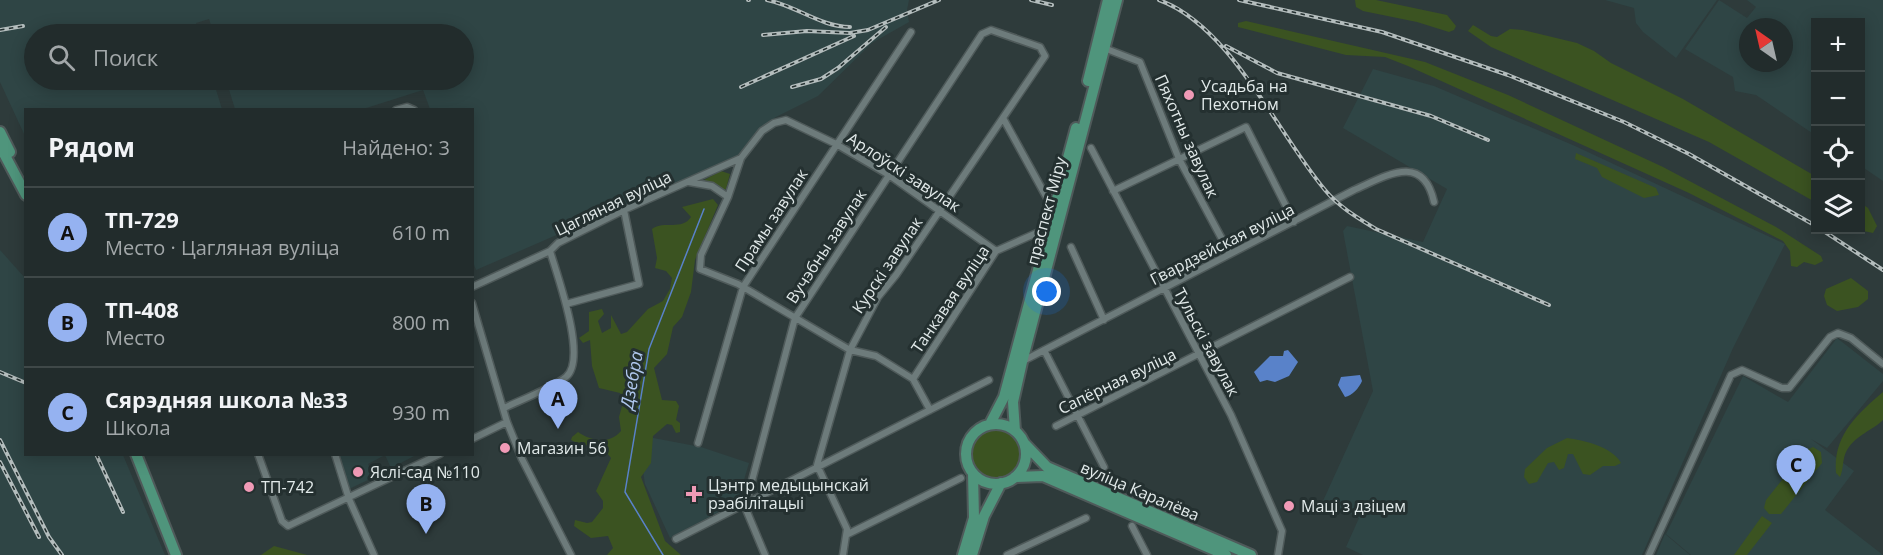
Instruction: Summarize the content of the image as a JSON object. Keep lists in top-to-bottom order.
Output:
{
  "streets": {
    "main road": ["праспект Міру", "вуліца Каралёва"],
    "street": [
      "Пяхотны завулак",
      "Арлоўскі завулак",
      "Цагляная вуліца",
      "Прамы завулак",
      "Гвардзейская вуліца",
      "Вучэбны завулак",
      "Курскі завулак",
      "Танкавая вуліца",
      "Тульскі завулак",
      "Сапёрная вуліца"
    ]
  },
  "crossings": [
    ["Пяхотны завулак", "праспект Міру"],
    ["Пяхотны завулак", "Гвардзейская вуліца"],
    ["Арлоўскі завулак", "Цагляная вуліца"],
    ["Арлоўскі завулак", "Прамы завулак"],
    ["Арлоўскі завулак", "Вучэбны завулак"],
    ["Арлоўскі завулак", "Курскі завулак"],
    ["Арлоўскі завулак", "Танкавая вуліца"],
    ["праспект Міру", "Гвардзейская вуліца"],
    ["праспект Міру", "Танкавая вуліца"],
    ["праспект Міру", "вуліца Каралёва"],
    ["Гвардзейская вуліца", "Тульскі завулак"],
    ["Вучэбны завулак", "Курскі завулак"],
    ["Тульскі завулак", "Сапёрная вуліца"]
  ],
  "water": ["Дзебра"],
  "places": {
    "other": [
      "Усадьба на Пехотном",
      "Магазин 56",
      "Яслі-сад №110",
      "ТП-742",
      "Маці з дзіцем"
    ],
    "health": ["Цэнтр медыцынскай рэабілітацыі"]
  },
  "north": "top left",
  "page": {
    "map_buttons": ["+", "−"],
    "search": "Поиск",
    "heading": ["Рядом", "Найдено: 3"],
    "list": [
      {
        "mark": "A",
        "name": "ТП-729",
        "note": "Место · Цагляная вуліца",
        "value": "610 m"
      },
      {
        "mark": "B",
        "name": "ТП-408",
        "note": "Место",
        "value": "800 m"
      },
      {
        "mark": "C",
        "name": "Сярэдняя школа №33",
        "note": "Школа",
        "value": "930 m"
      }
    ],
    "pins": ["A", "C", "B"]
  }
}
